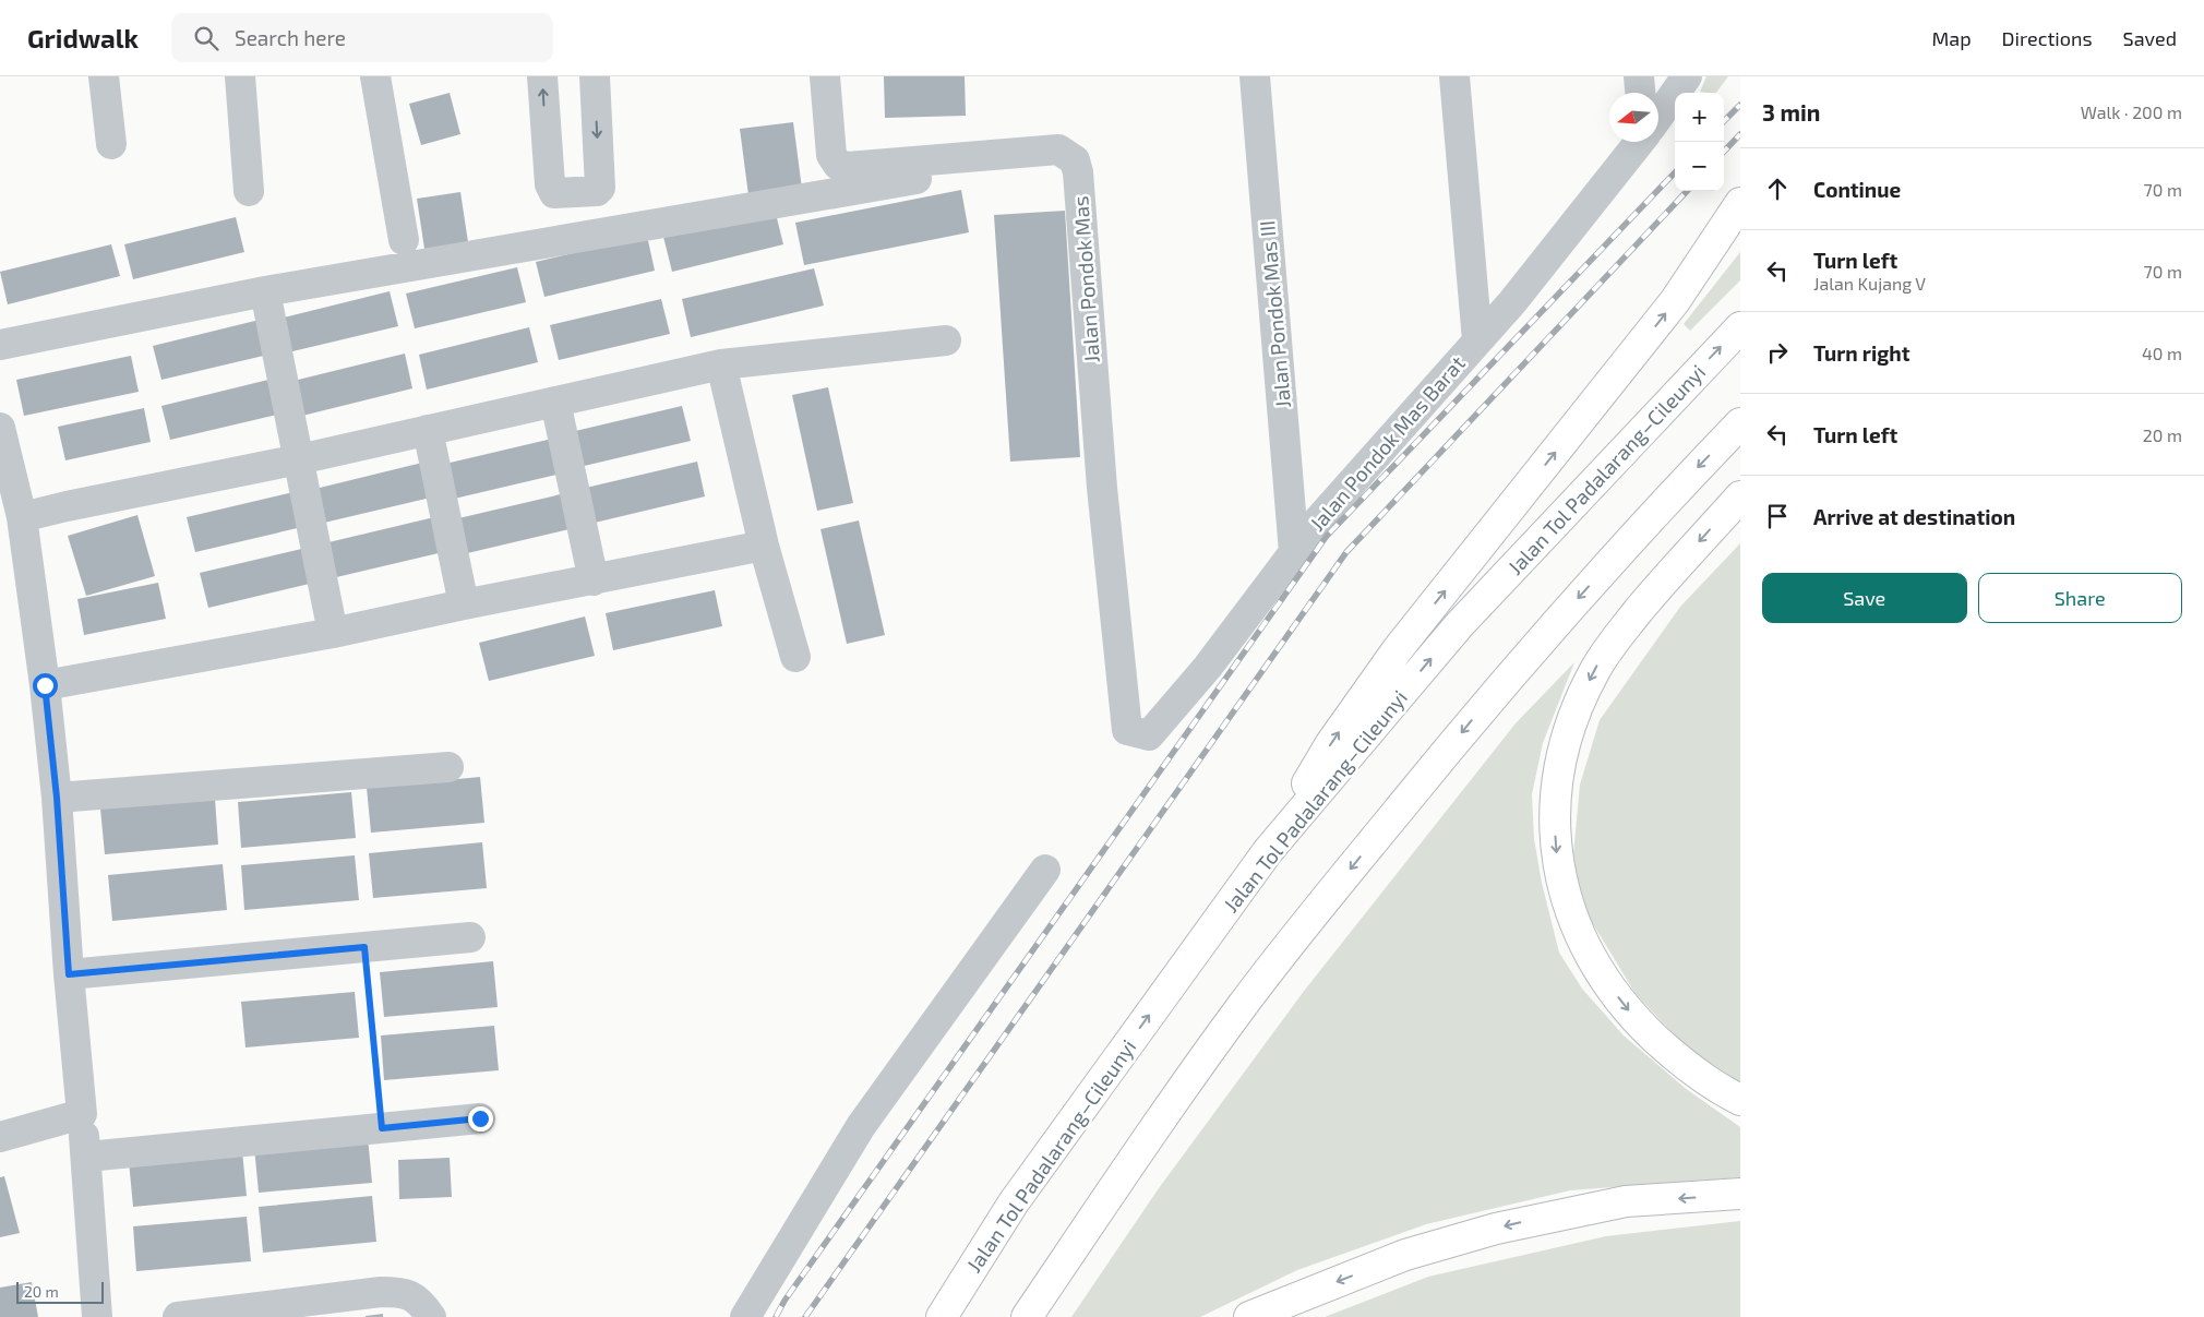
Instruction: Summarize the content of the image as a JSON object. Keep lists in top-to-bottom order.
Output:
{
  "streets": {
    "highway": ["Jalan Tol Padalarang–Cileunyi"],
    "street": ["Jalan Pondok Mas", "Jalan Pondok Mas III", "Jalan Pondok Mas Barat"]
  },
  "crossings": [
    ["Jalan Pondok Mas", "Jalan Pondok Mas Barat"],
    ["Jalan Pondok Mas III", "Jalan Pondok Mas Barat"]
  ],
  "scale_bar": "20 m",
  "north": "left",
  "page": {
    "header": "Gridwalk",
    "search": "Search here",
    "nav": ["Map", "Directions", "Saved"],
    "heading": ["3 min", "Walk · 200 m"],
    "map_buttons": ["+", "−"],
    "list": [
      ["Continue", "70 m"],
      ["Turn left", "Jalan Kujang V", "70 m"],
      ["Turn right", "40 m"],
      ["Turn left", "20 m"],
      "Arrive at destination"
    ],
    "buttons": ["Save", "Share"],
    "scale": "20 m"
  }
}
